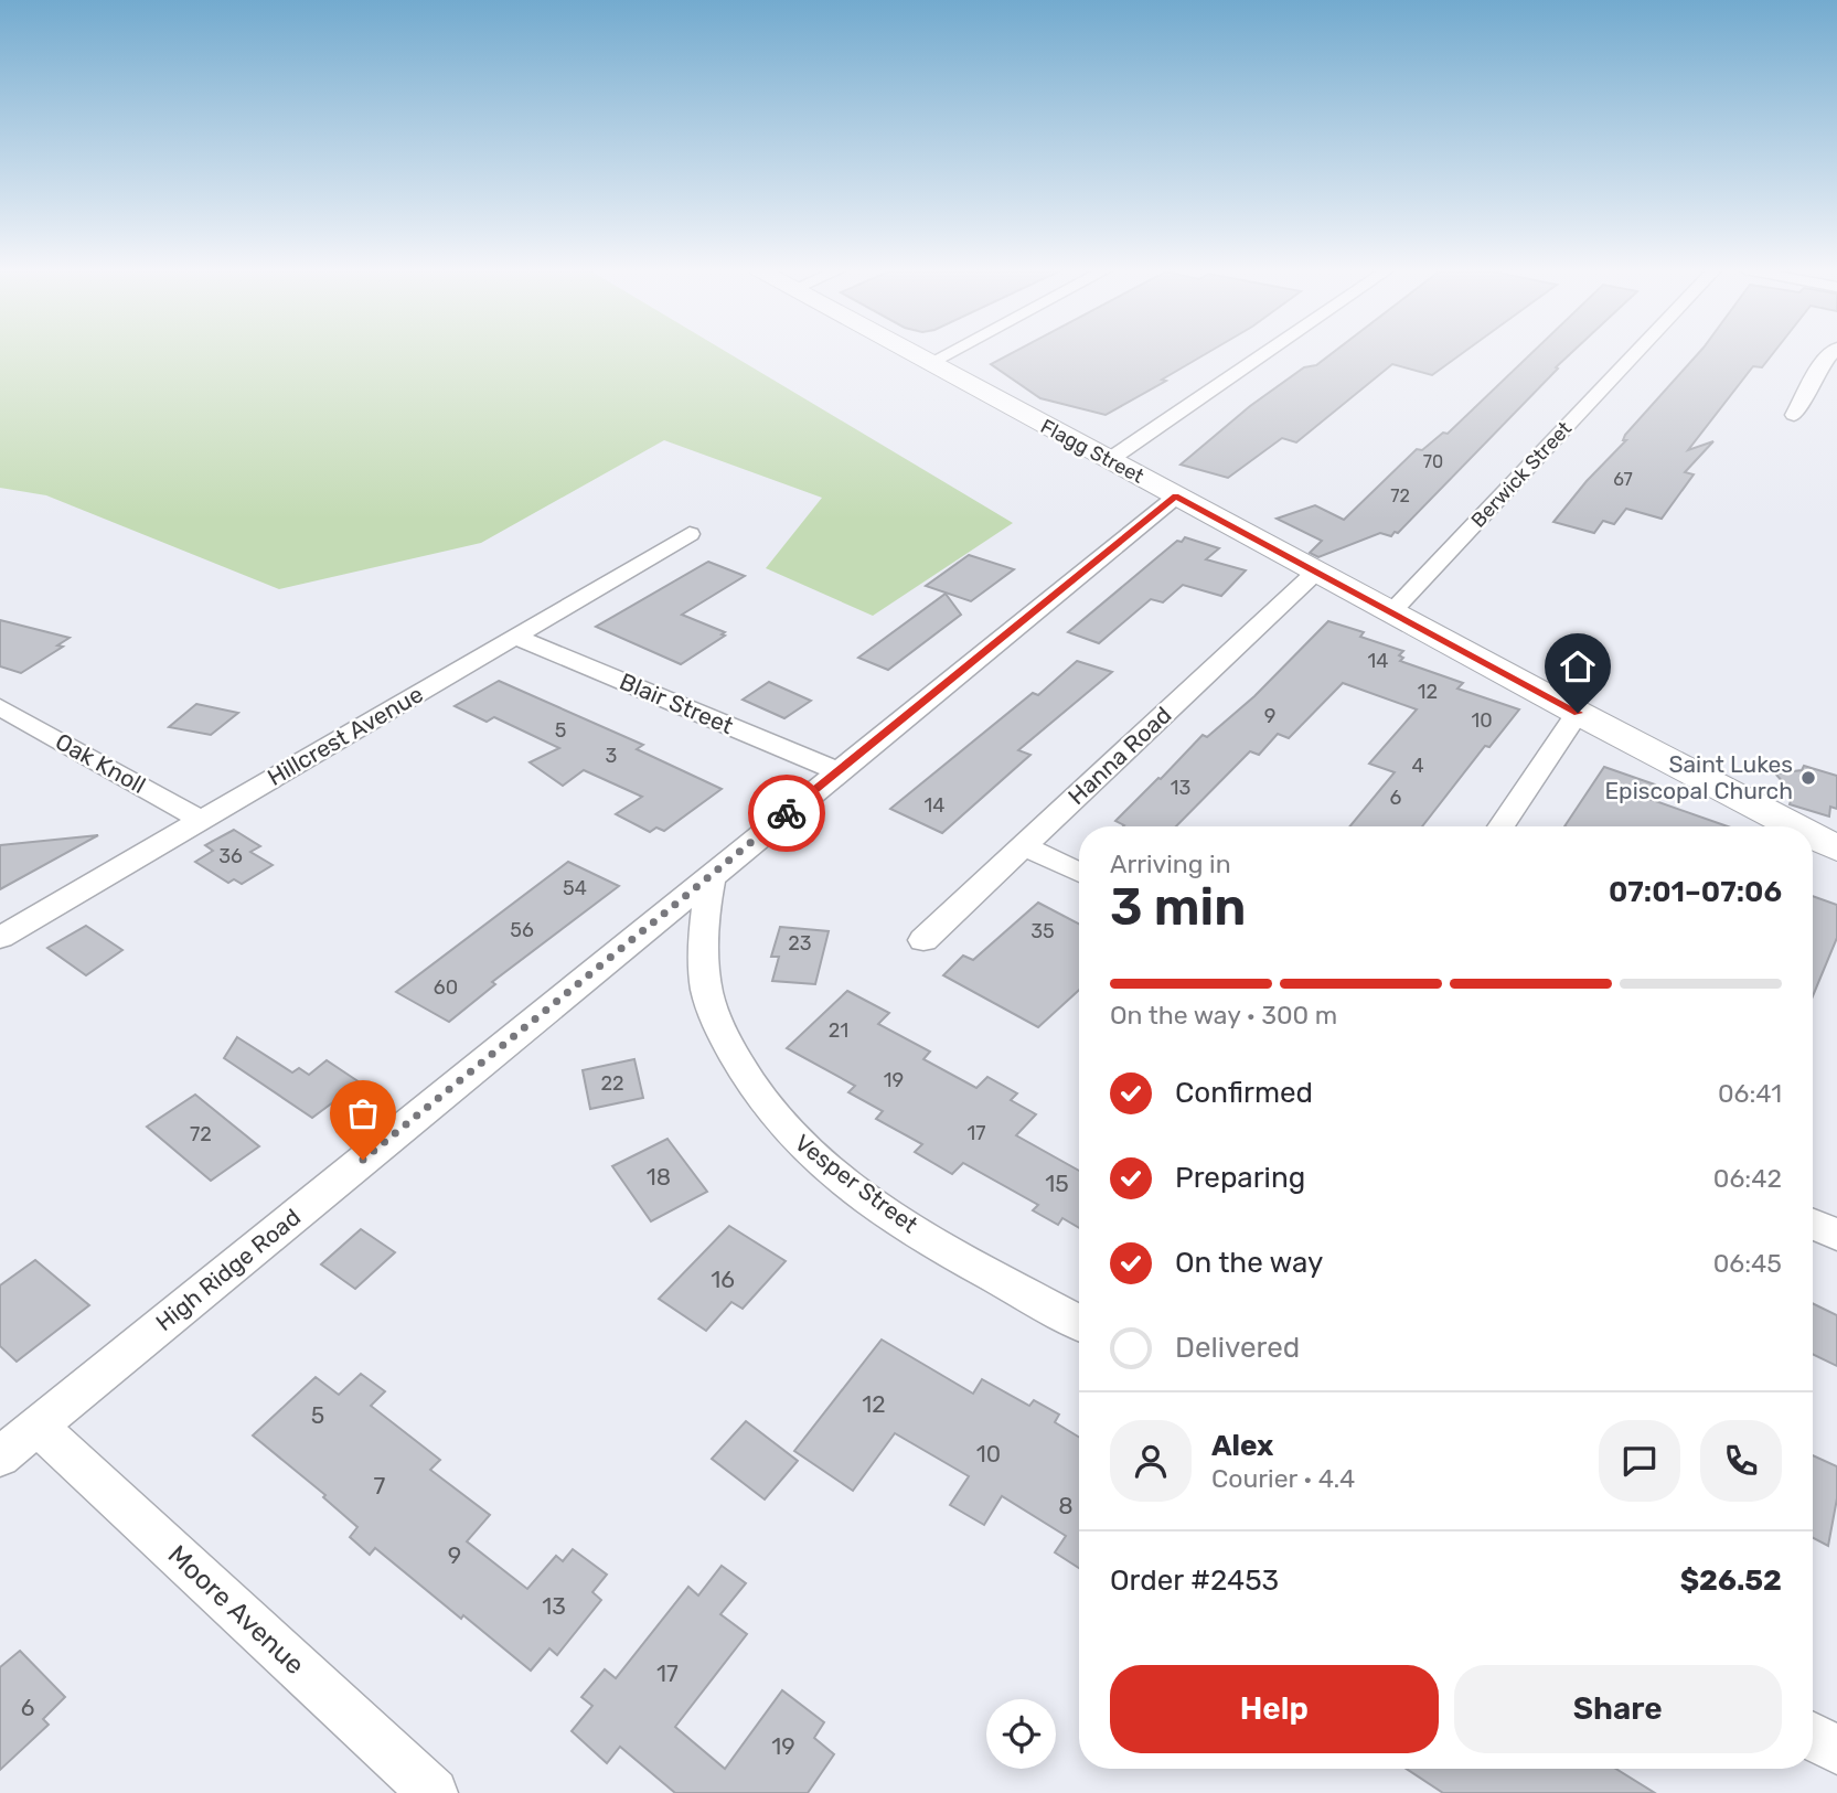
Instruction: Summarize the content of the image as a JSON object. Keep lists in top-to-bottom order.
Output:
{
  "streets": {
    "street": [
      "Flagg Street",
      "Berwick Street",
      "Blair Street",
      "Hillcrest Avenue",
      "Hanna Road",
      "Oak Knoll",
      "Vesper Street",
      "High Ridge Road",
      "Moore Avenue"
    ]
  },
  "crossings": [
    ["Flagg Street", "Berwick Street"],
    ["Flagg Street", "Hanna Road"],
    ["Flagg Street", "High Ridge Road"],
    ["Blair Street", "Hillcrest Avenue"],
    ["Blair Street", "High Ridge Road"],
    ["Hillcrest Avenue", "Oak Knoll"],
    ["Vesper Street", "High Ridge Road"],
    ["High Ridge Road", "Moore Avenue"]
  ],
  "places": ["Saint Lukes Episcopal Church"],
  "house_numbers": [
    "70",
    "67",
    "72",
    "14",
    "12",
    "9",
    "10",
    "5",
    "3",
    "4",
    "13",
    "6",
    "14",
    "36",
    "54",
    "56",
    "35",
    "23",
    "60",
    "21",
    "19",
    "22",
    "17",
    "72",
    "18",
    "15",
    "16",
    "12",
    "5",
    "10",
    "7",
    "8",
    "9",
    "13",
    "17",
    "6",
    "19"
  ],
  "page": {
    "heading": ["3 min", "Arriving in", "07:01–07:06"],
    "panel": [
      "Alex",
      "Courier · 4.4",
      "Order #2453",
      "$26.52"
    ],
    "bar": "On the way · 300 m",
    "list": [
      ["Confirmed", "06:41"],
      ["Preparing", "06:42"],
      ["On the way", "06:45"],
      "Delivered"
    ],
    "buttons": ["Help", "Share"]
  }
}
